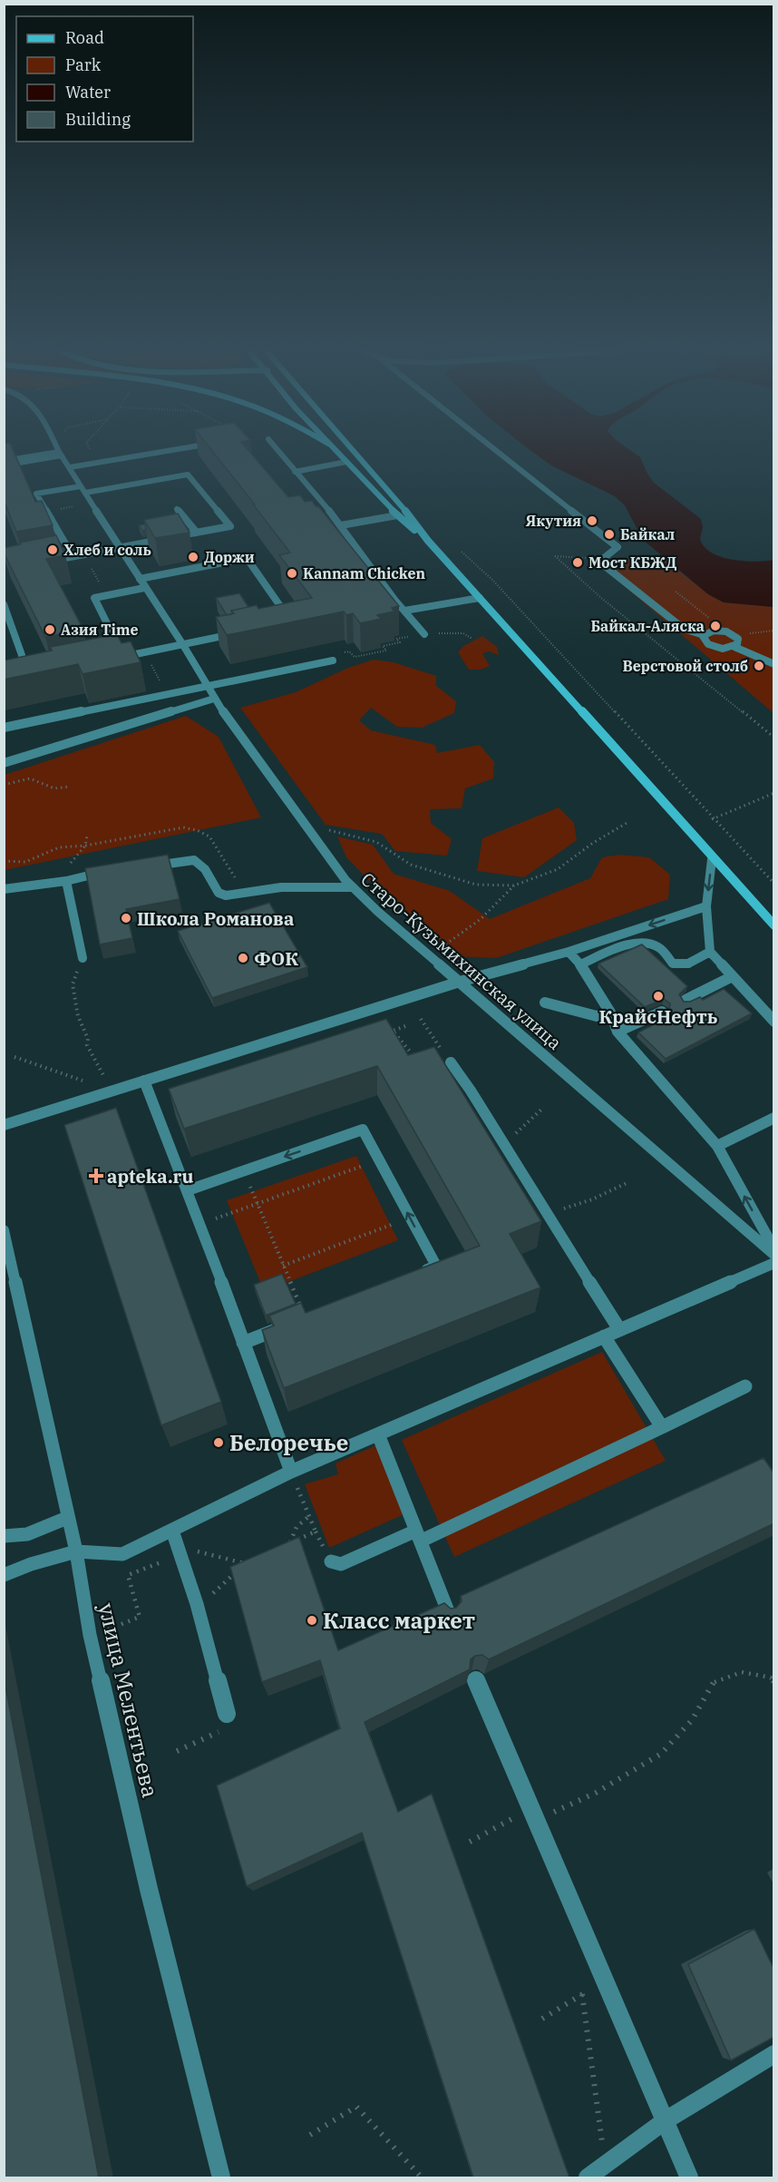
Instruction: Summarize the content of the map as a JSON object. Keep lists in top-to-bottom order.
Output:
{
  "streets": {
    "street": ["Старо-Кузьмихинская улица", "улица Мелентьева"]
  },
  "places": {
    "other": [
      "Якутия",
      "Байкал",
      "Хлеб и соль",
      "Доржи",
      "Мост КБЖД",
      "Kannam Chicken",
      "Байкал-Аляска",
      "Азия Time",
      "Верстовой столб",
      "Школа Романова",
      "ФОК",
      "КрайсНефть",
      "Белоречье",
      "Класс маркет"
    ],
    "health": ["apteka.ru"]
  },
  "legend": [
    "Road",
    "Park",
    "Water",
    "Building"
  ]
}
